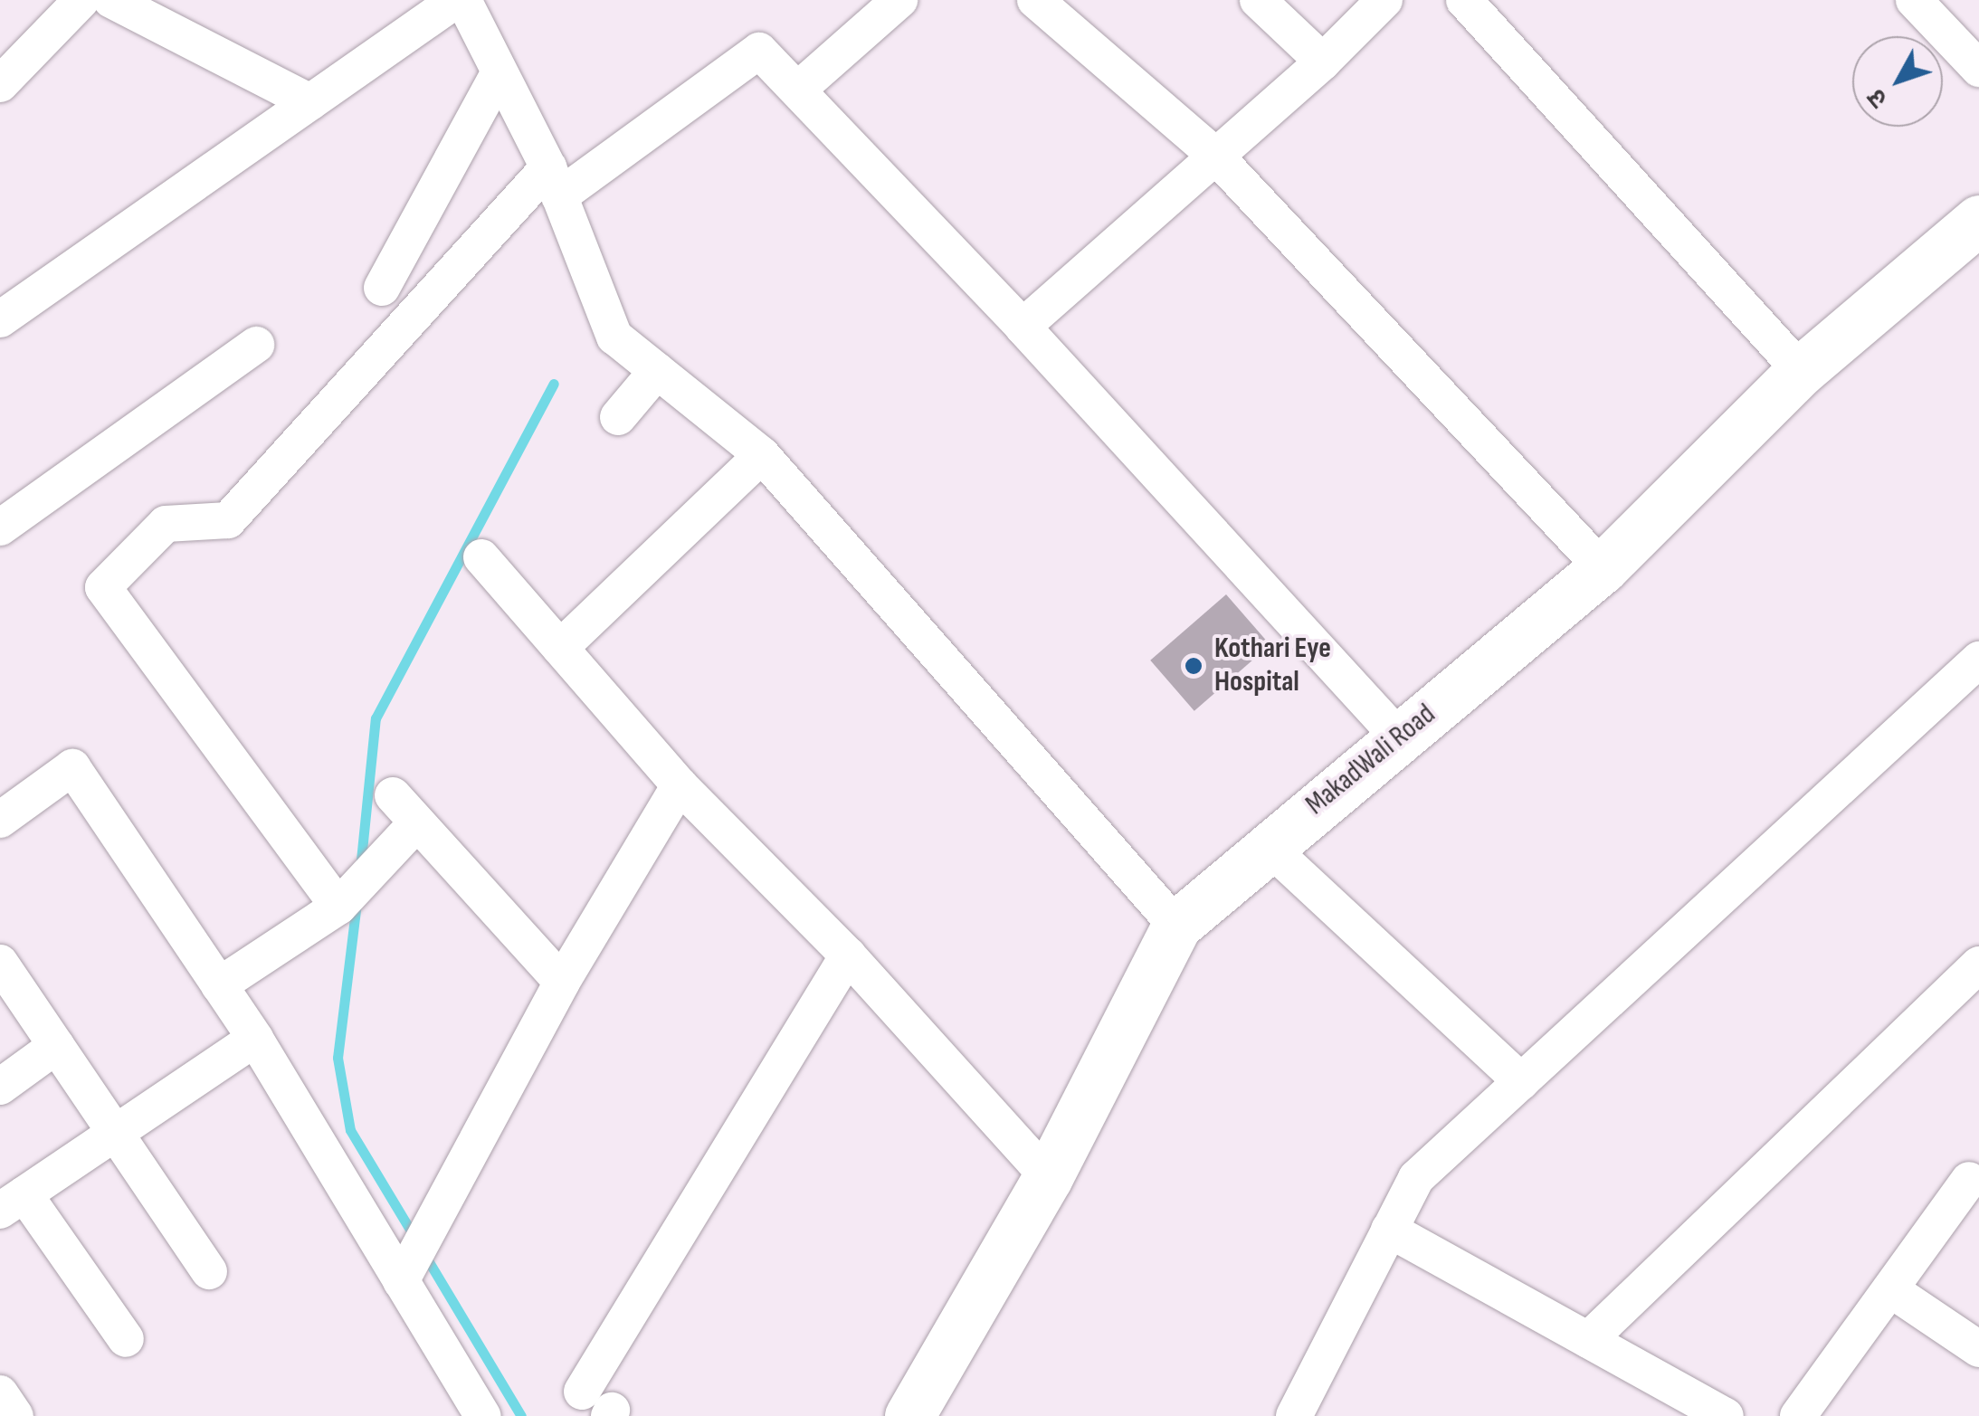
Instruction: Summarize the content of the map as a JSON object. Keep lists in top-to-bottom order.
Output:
{
  "streets": {
    "street": ["MakadWali Road"]
  },
  "places": ["Kothari Eye Hospital"],
  "north": "bottom left"
}
